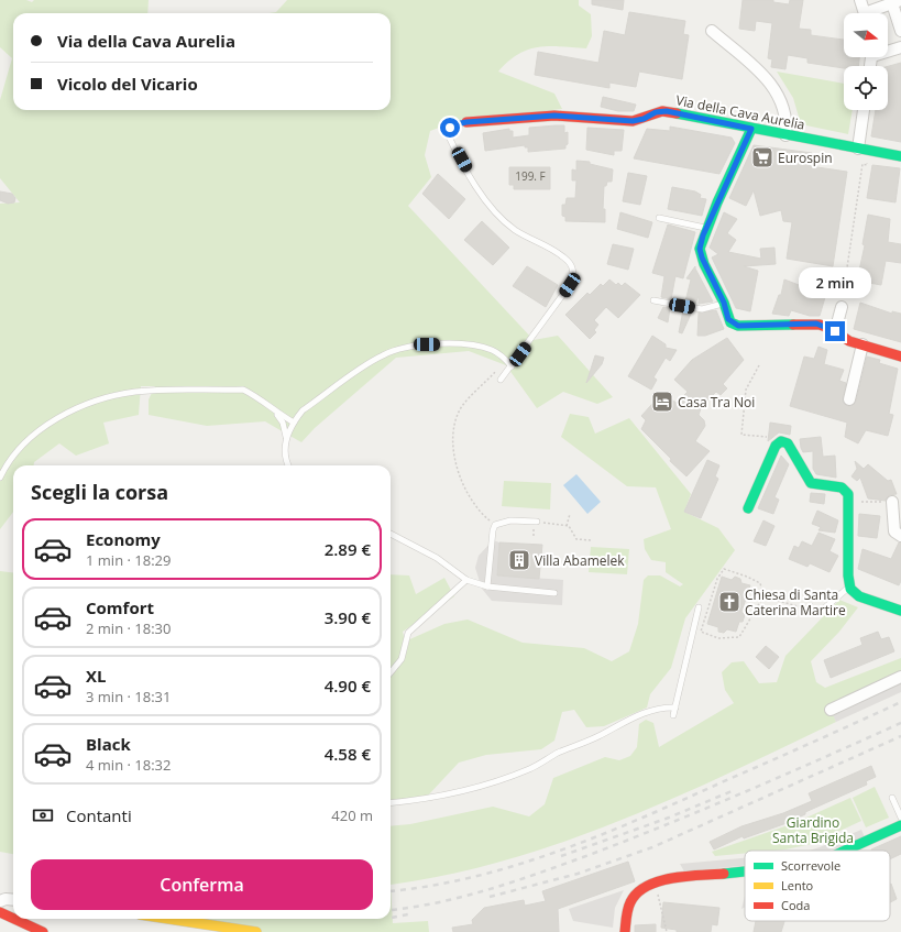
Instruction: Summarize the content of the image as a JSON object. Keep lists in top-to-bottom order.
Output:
{
  "streets": {
    "street": ["Via della Cava Aurelia"]
  },
  "parks": ["Giardino Santa Brigida"],
  "places": {
    "supermarket": ["Eurospin"],
    "hotel": ["Casa Tra Noi"],
    "building": ["Villa Abamelek"],
    "church": ["Chiesa di Santa Caterina Martire"]
  },
  "house_numbers": ["199. F"],
  "legend": ["Scorrevole", "Lento", "Coda"],
  "north": "right",
  "page": {
    "banner": ["Via della Cava Aurelia", "Vicolo del Vicario"],
    "bubble": "2 min",
    "heading": "Scegli la corsa",
    "list": [
      {
        "name": "Economy",
        "note": "1 min · 18:29",
        "value": "2.89 €"
      },
      {
        "name": "Comfort",
        "note": "2 min · 18:30",
        "value": "3.90 €"
      },
      {
        "name": "XL",
        "note": "3 min · 18:31",
        "value": "4.90 €"
      },
      {
        "name": "Black",
        "note": "4 min · 18:32",
        "value": "4.58 €"
      }
    ],
    "pay": ["Contanti", "420 m"],
    "buttons": "Conferma"
  }
}
